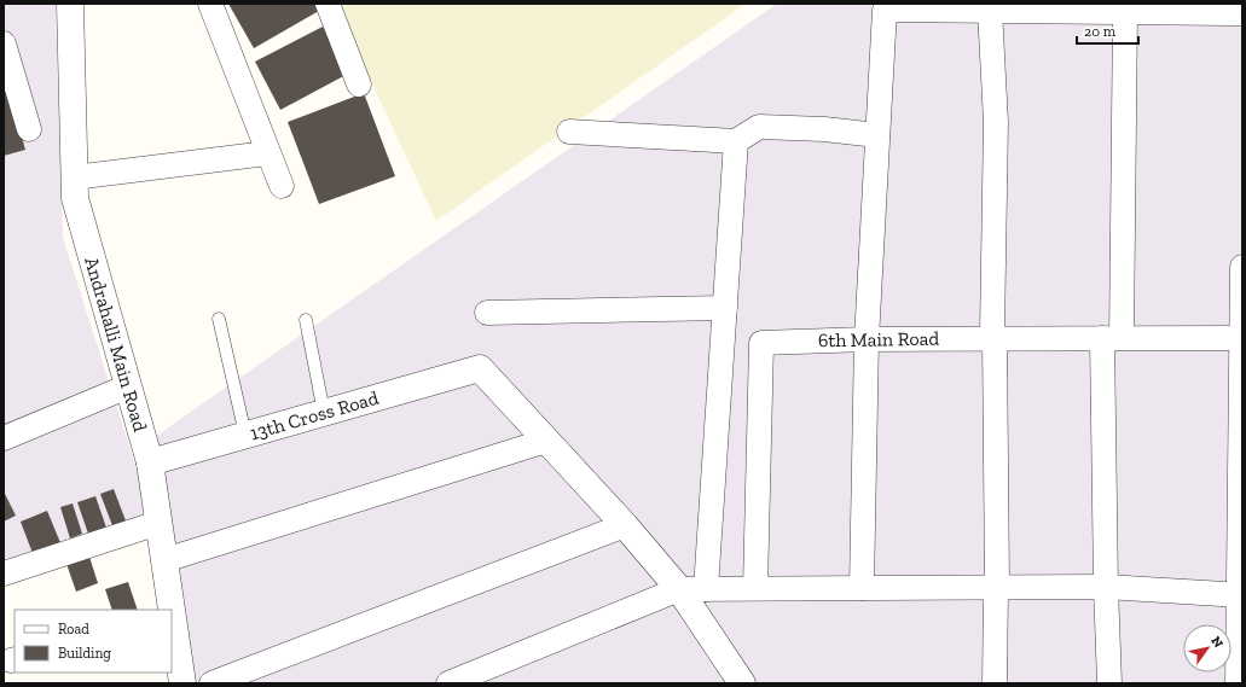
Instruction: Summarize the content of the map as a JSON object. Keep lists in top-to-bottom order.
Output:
{
  "streets": {
    "street": ["6th Main Road", "Andrahalli Main Road", "13th Cross Road"]
  },
  "crossings": [
    ["Andrahalli Main Road", "13th Cross Road"]
  ],
  "legend": ["Road", "Building"],
  "scale_bar": "20 m",
  "north": "top right"
}
